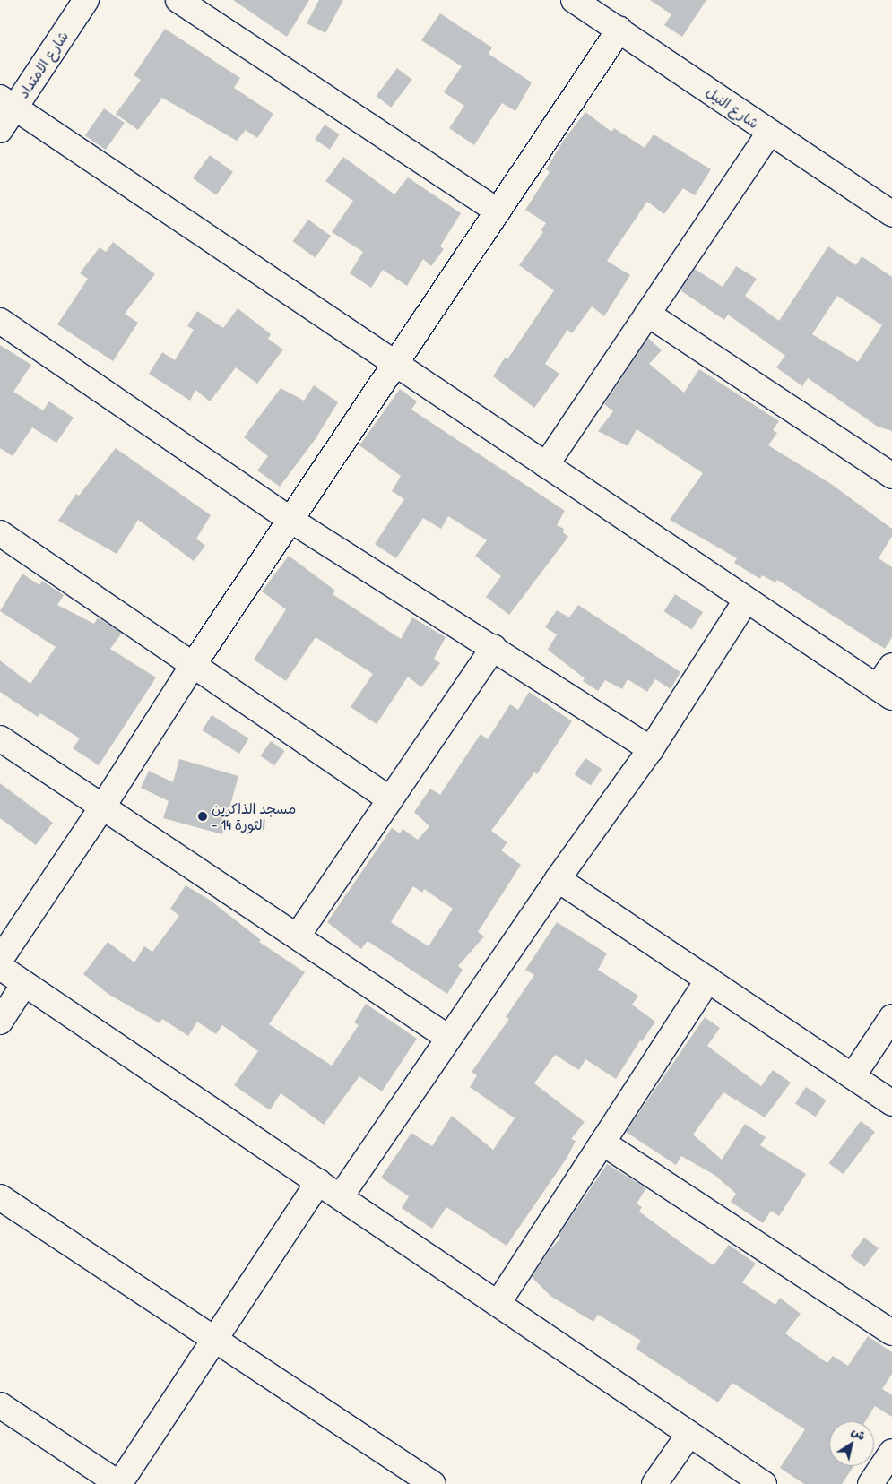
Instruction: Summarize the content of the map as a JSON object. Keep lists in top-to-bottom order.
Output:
{
  "streets": {
    "street": ["شارع الامتداد", "شارع النيل"]
  },
  "places": ["مسجد الذاكرين - الثورة 14"],
  "north": "top right"
}
